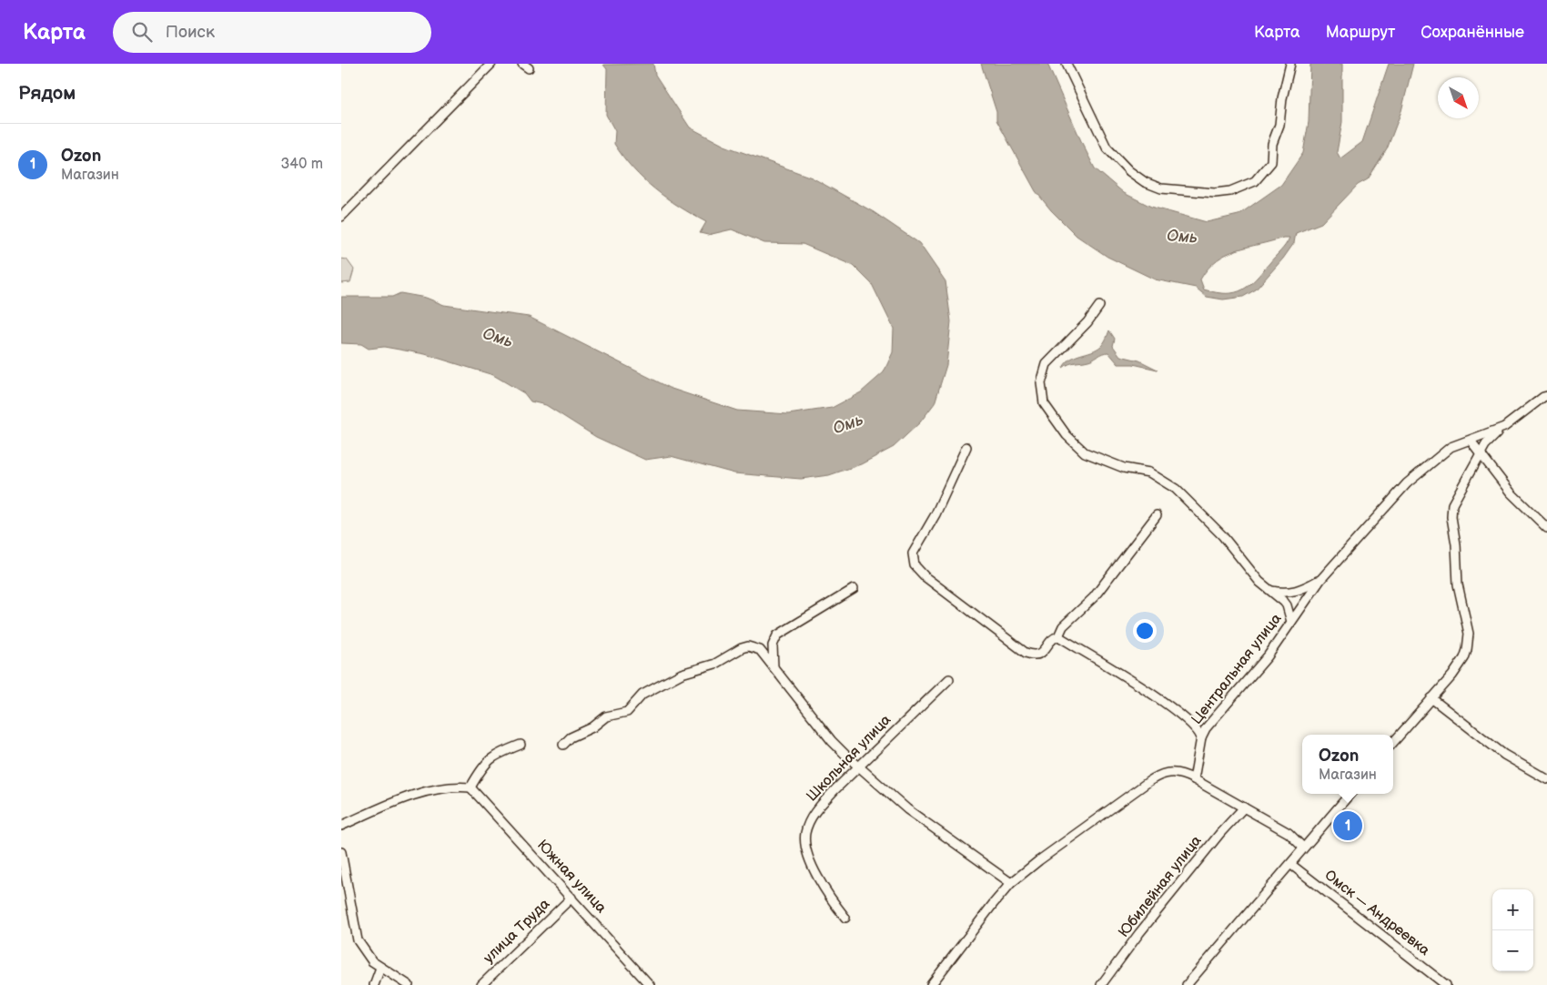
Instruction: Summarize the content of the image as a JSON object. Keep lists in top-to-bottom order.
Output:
{
  "streets": {
    "street": [
      "Центральная улица",
      "Школьная улица",
      "Южная улица",
      "Юбилейная улица",
      "Омск — Андреевка",
      "улица Труда"
    ]
  },
  "crossings": [
    ["Южная улица", "улица Труда"]
  ],
  "water": ["Омь"],
  "north": "bottom right",
  "page": {
    "header": "Карта",
    "search": "Поиск",
    "nav": ["Карта", "Маршрут", "Сохранённые"],
    "heading": "Рядом",
    "list": [
      {
        "mark": "1",
        "name": "Ozon",
        "note": "Магазин",
        "value": "340 m"
      }
    ],
    "popup": ["Ozon", "Магазин"],
    "pins": "1",
    "map_buttons": ["+", "−"]
  }
}
